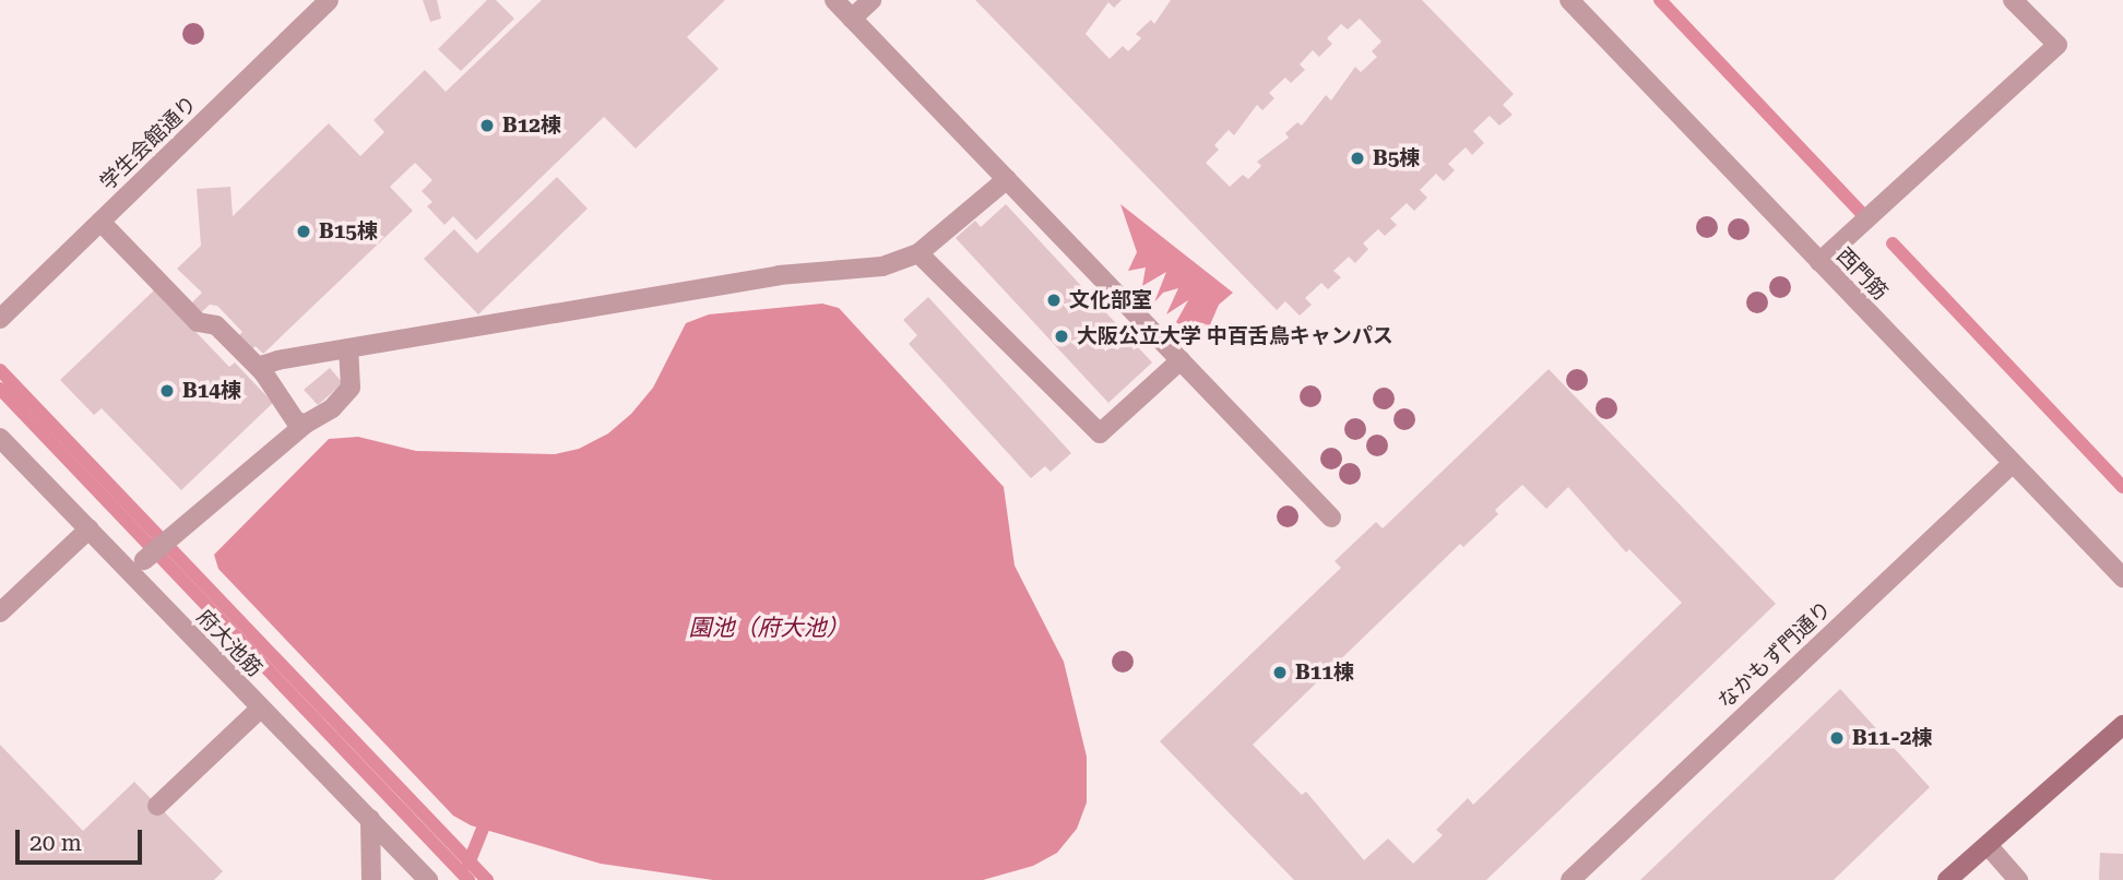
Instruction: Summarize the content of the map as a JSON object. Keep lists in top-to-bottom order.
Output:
{
  "streets": {
    "lane": [
      "学生会館通り",
      "西門筋",
      "府大池筋",
      "なかもず門通り"
    ]
  },
  "crossings": [
    ["西門筋", "なかもず門通り"]
  ],
  "water": ["園池（府大池）"],
  "places": [
    "B12棟",
    "B5棟",
    "B15棟",
    "文化部室",
    "大阪公立大学 中百舌鳥キャンパス",
    "B14棟",
    "B11棟",
    "B11-2棟"
  ],
  "scale_bar": "20 m"
}
